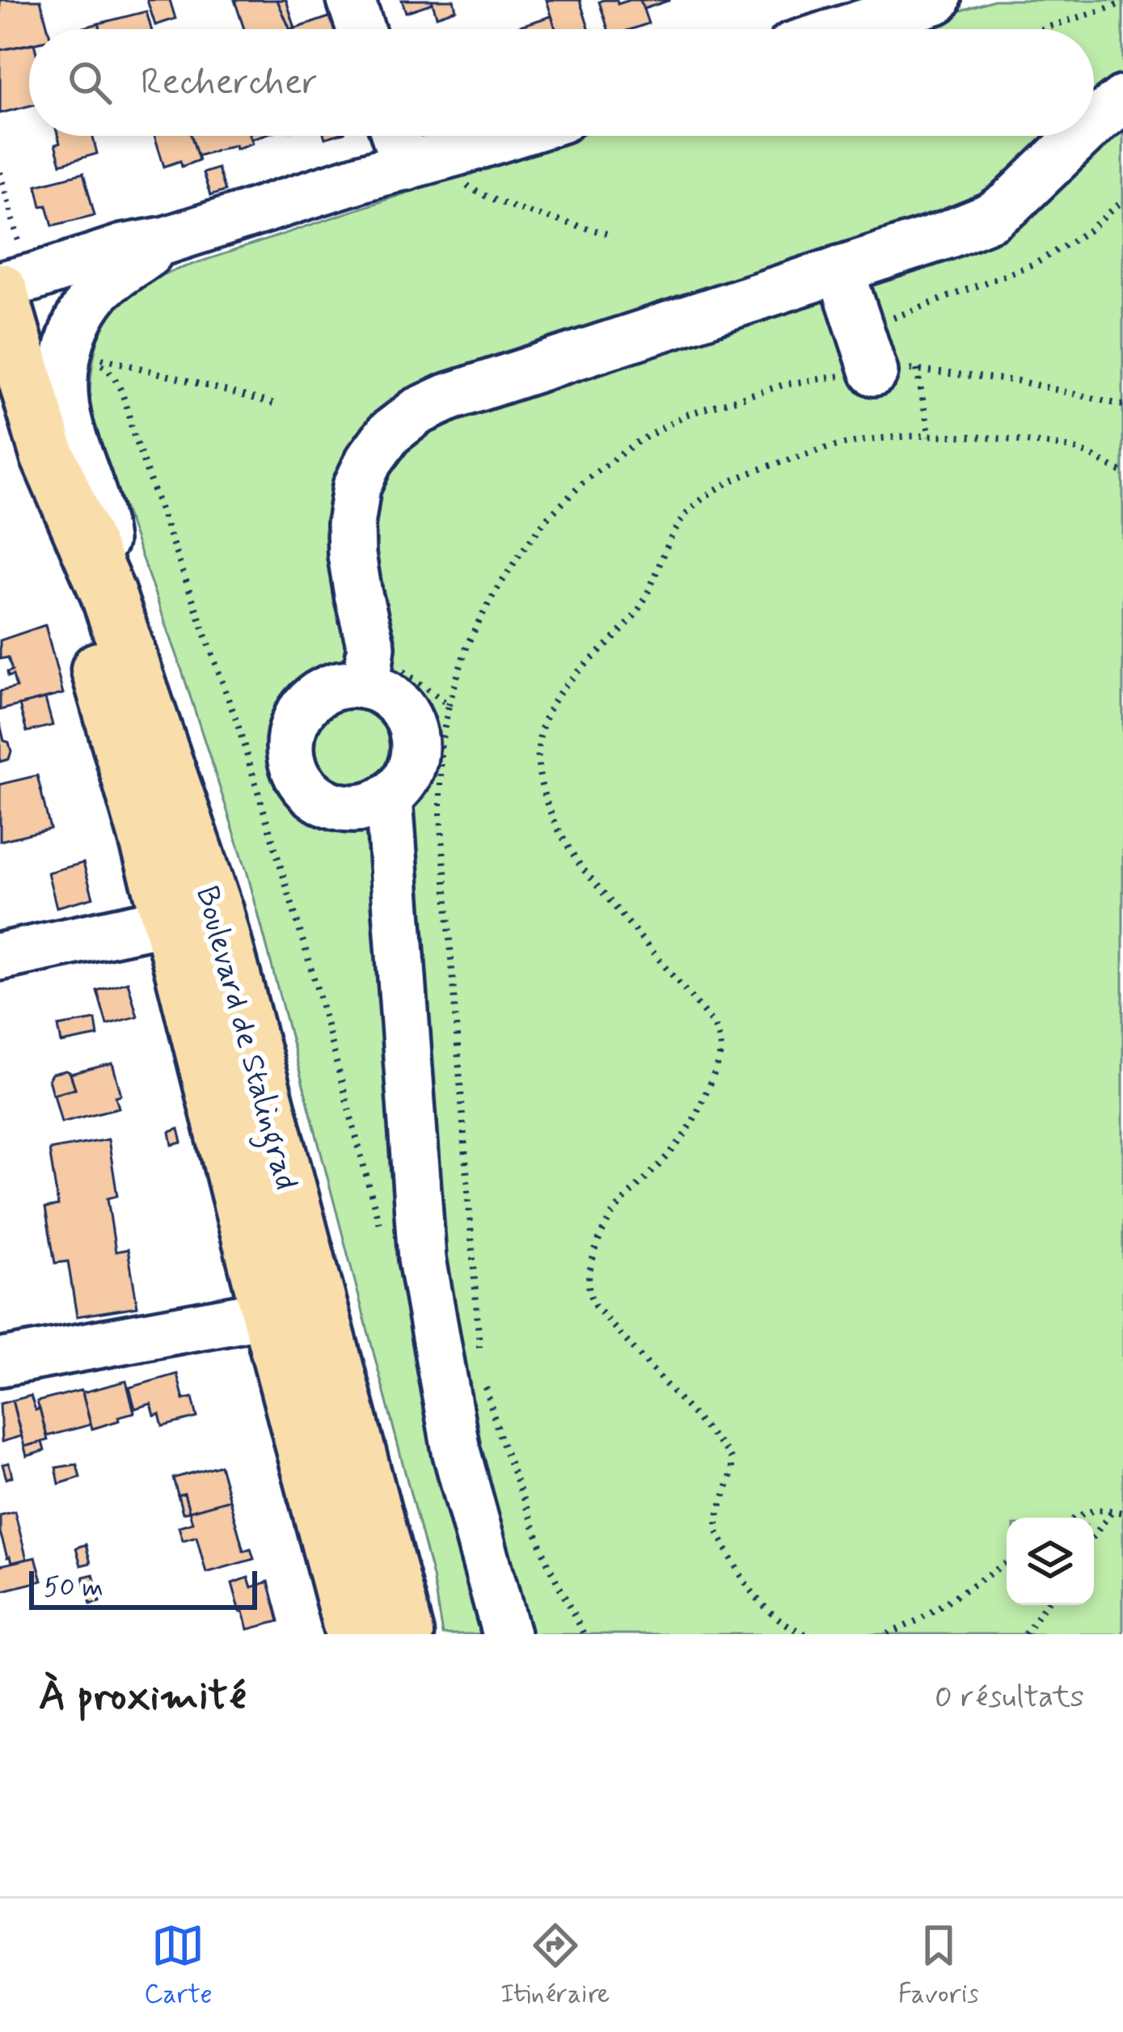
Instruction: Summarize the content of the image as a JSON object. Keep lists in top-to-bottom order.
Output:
{
  "streets": {
    "main road": ["Boulevard de Stalingrad"]
  },
  "scale_bar": "50 m",
  "page": {
    "search": "Rechercher",
    "scale": "50 m",
    "heading": ["À proximité", "0 résultats"],
    "nav": ["Carte", "Itinéraire", "Favoris"]
  }
}
